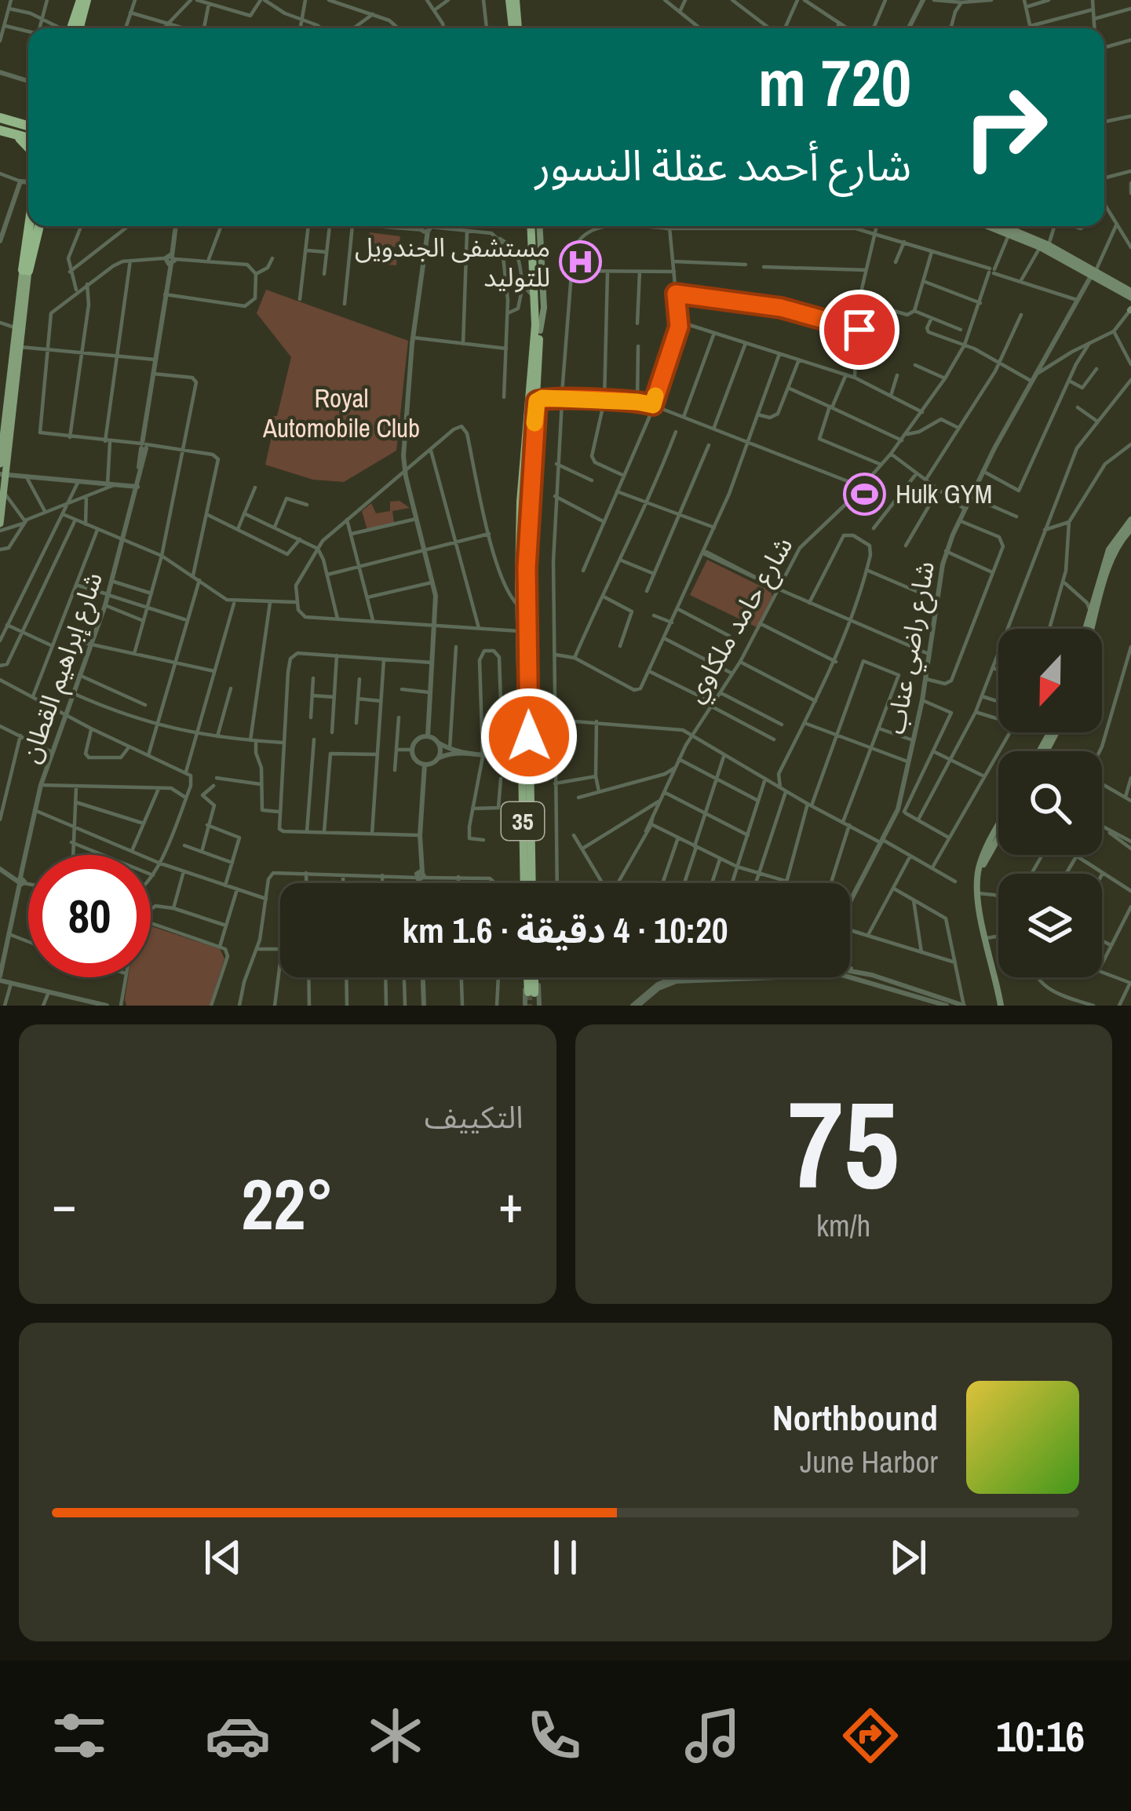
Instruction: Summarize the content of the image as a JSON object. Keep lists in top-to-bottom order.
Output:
{
  "streets": {
    "highway": ["35"],
    "street": ["شارع حامد ملكاوي", "شارع راضي عناب", "شارع إبراهيم القطان"]
  },
  "parks": ["Royal Automobile Club"],
  "places": {
    "hospital": ["مستشفى الجندويل للتوليد"],
    "sports": ["Hulk GYM"]
  },
  "north": "bottom",
  "page": {
    "turn": ["720 m", "شارع أحمد عقلة النسور"],
    "limit": "80",
    "trip": "10:20 · 4 دقيقة · 1.6 km",
    "tile": [
      ["75", "km/h"],
      "التكييف"
    ],
    "heat": ["−", "22°", "+"],
    "song": ["Northbound", "June Harbor"],
    "tabs": "10:16"
  }
}
